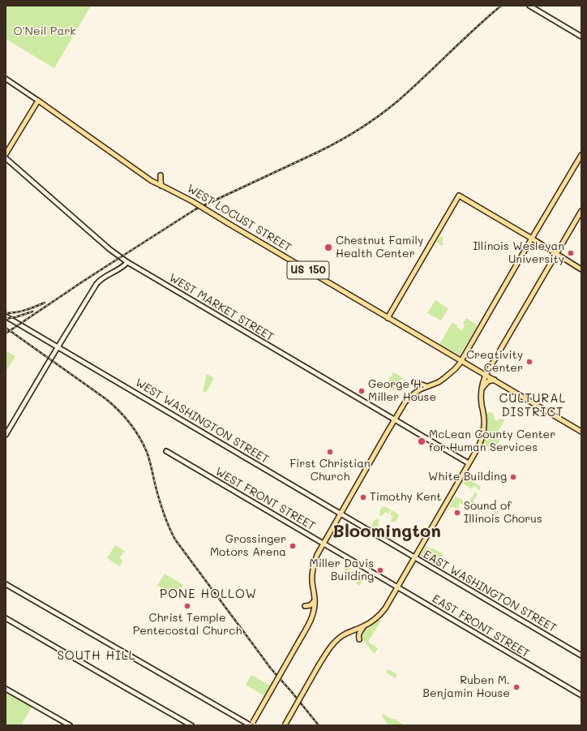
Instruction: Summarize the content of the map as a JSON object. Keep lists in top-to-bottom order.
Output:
{
  "streets": {
    "main road": ["WEST LOCUST STREET", "US 150"],
    "street": [
      "WEST MARKET STREET",
      "WEST WASHINGTON STREET",
      "WEST FRONT STREET",
      "EAST WASHINGTON STREET",
      "EAST FRONT STREET"
    ]
  },
  "crossings": [
    ["WEST LOCUST STREET", "US 150"],
    ["WEST WASHINGTON STREET", "EAST WASHINGTON STREET"],
    ["WEST FRONT STREET", "EAST FRONT STREET"]
  ],
  "districts": [
    "CULTURAL DISTRICT",
    "Bloomington",
    "PONE HOLLOW",
    "SOUTH HILL"
  ],
  "parks": ["O'Neil Park"],
  "places": [
    "Chestnut Family Health Center",
    "Illinois Wesleyan University",
    "Creativity Center",
    "George H. Miller House",
    "McLean County Center for Human Services",
    "First Christian Church",
    "White Building",
    "Timothy Kent",
    "Sound of Illinois Chorus",
    "Grossinger Motors Arena",
    "Miller Davis Building",
    "Christ Temple Pentecostal Church",
    "Ruben M. Benjamin House"
  ]
}
